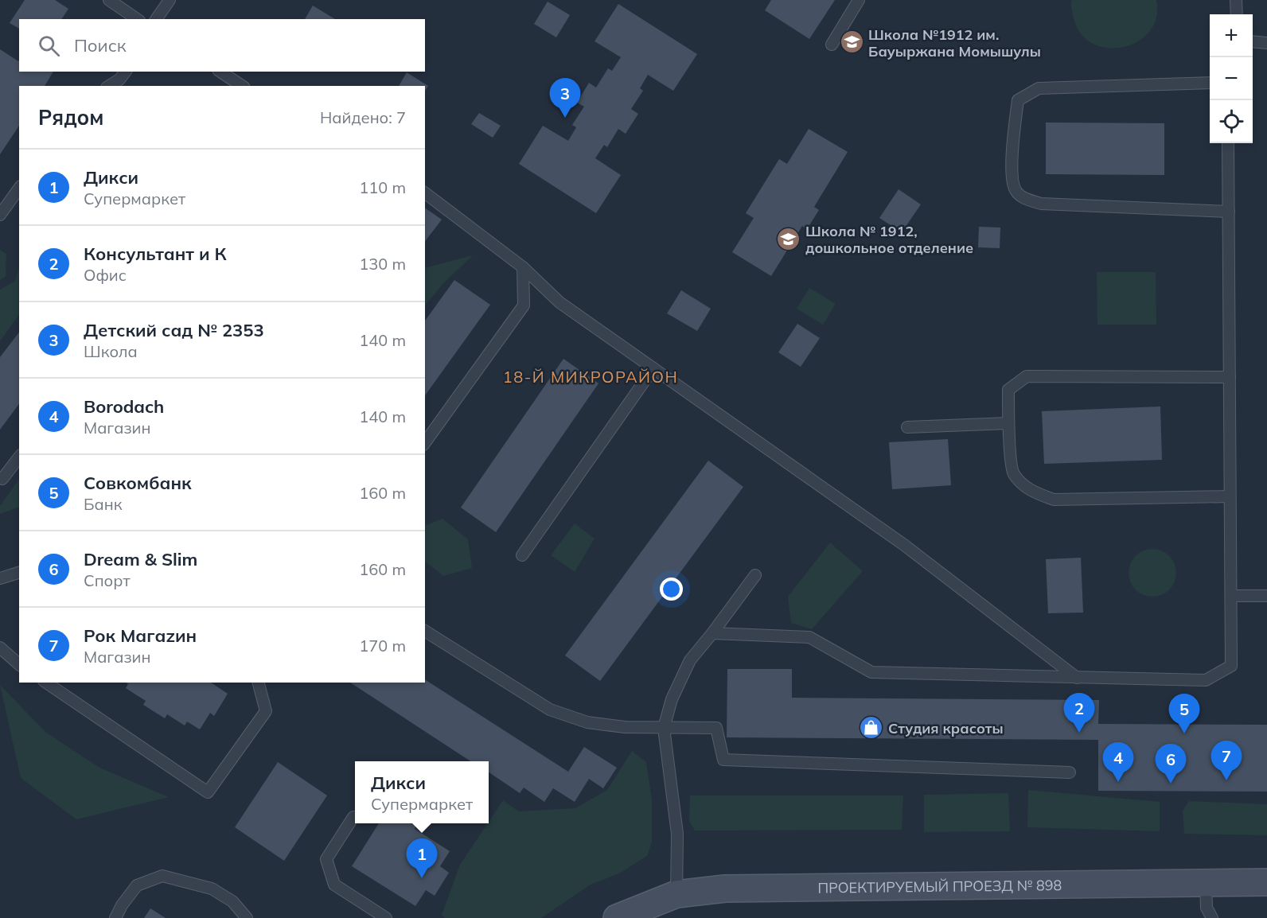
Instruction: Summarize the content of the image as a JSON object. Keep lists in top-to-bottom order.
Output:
{
  "streets": {
    "main road": ["ПРОЕКТИРУЕМЫЙ ПРОЕЗД № 898"]
  },
  "districts": ["18-Й МИКРОРАЙОН"],
  "places": {
    "school or university": ["Школа №1912 им. Бауыржана Момышулы", "Школа № 1912, дошкольное отделение"],
    "shop": ["Студия красоты"]
  },
  "page": {
    "map_buttons": ["+", "−"],
    "search": "Поиск",
    "pins": [
      "3",
      "2",
      "5",
      "7",
      "4",
      "6",
      "1"
    ],
    "heading": ["Рядом", "Найдено: 7"],
    "list": [
      {
        "mark": "1",
        "name": "Дикси",
        "note": "Супермаркет",
        "value": "110 m"
      },
      {
        "mark": "2",
        "name": "Консультант и К",
        "note": "Офис",
        "value": "130 m"
      },
      {
        "mark": "3",
        "name": "Детский сад № 2353",
        "note": "Школа",
        "value": "140 m"
      },
      {
        "mark": "4",
        "name": "Borodach",
        "note": "Магазин",
        "value": "140 m"
      },
      {
        "mark": "5",
        "name": "Совкомбанк",
        "note": "Банк",
        "value": "160 m"
      },
      {
        "mark": "6",
        "name": "Dream & Slim",
        "note": "Спорт",
        "value": "160 m"
      },
      {
        "mark": "7",
        "name": "Рок Магаzин",
        "note": "Магазин",
        "value": "170 m"
      }
    ],
    "popup": ["Дикси", "Супермаркет"]
  }
}
